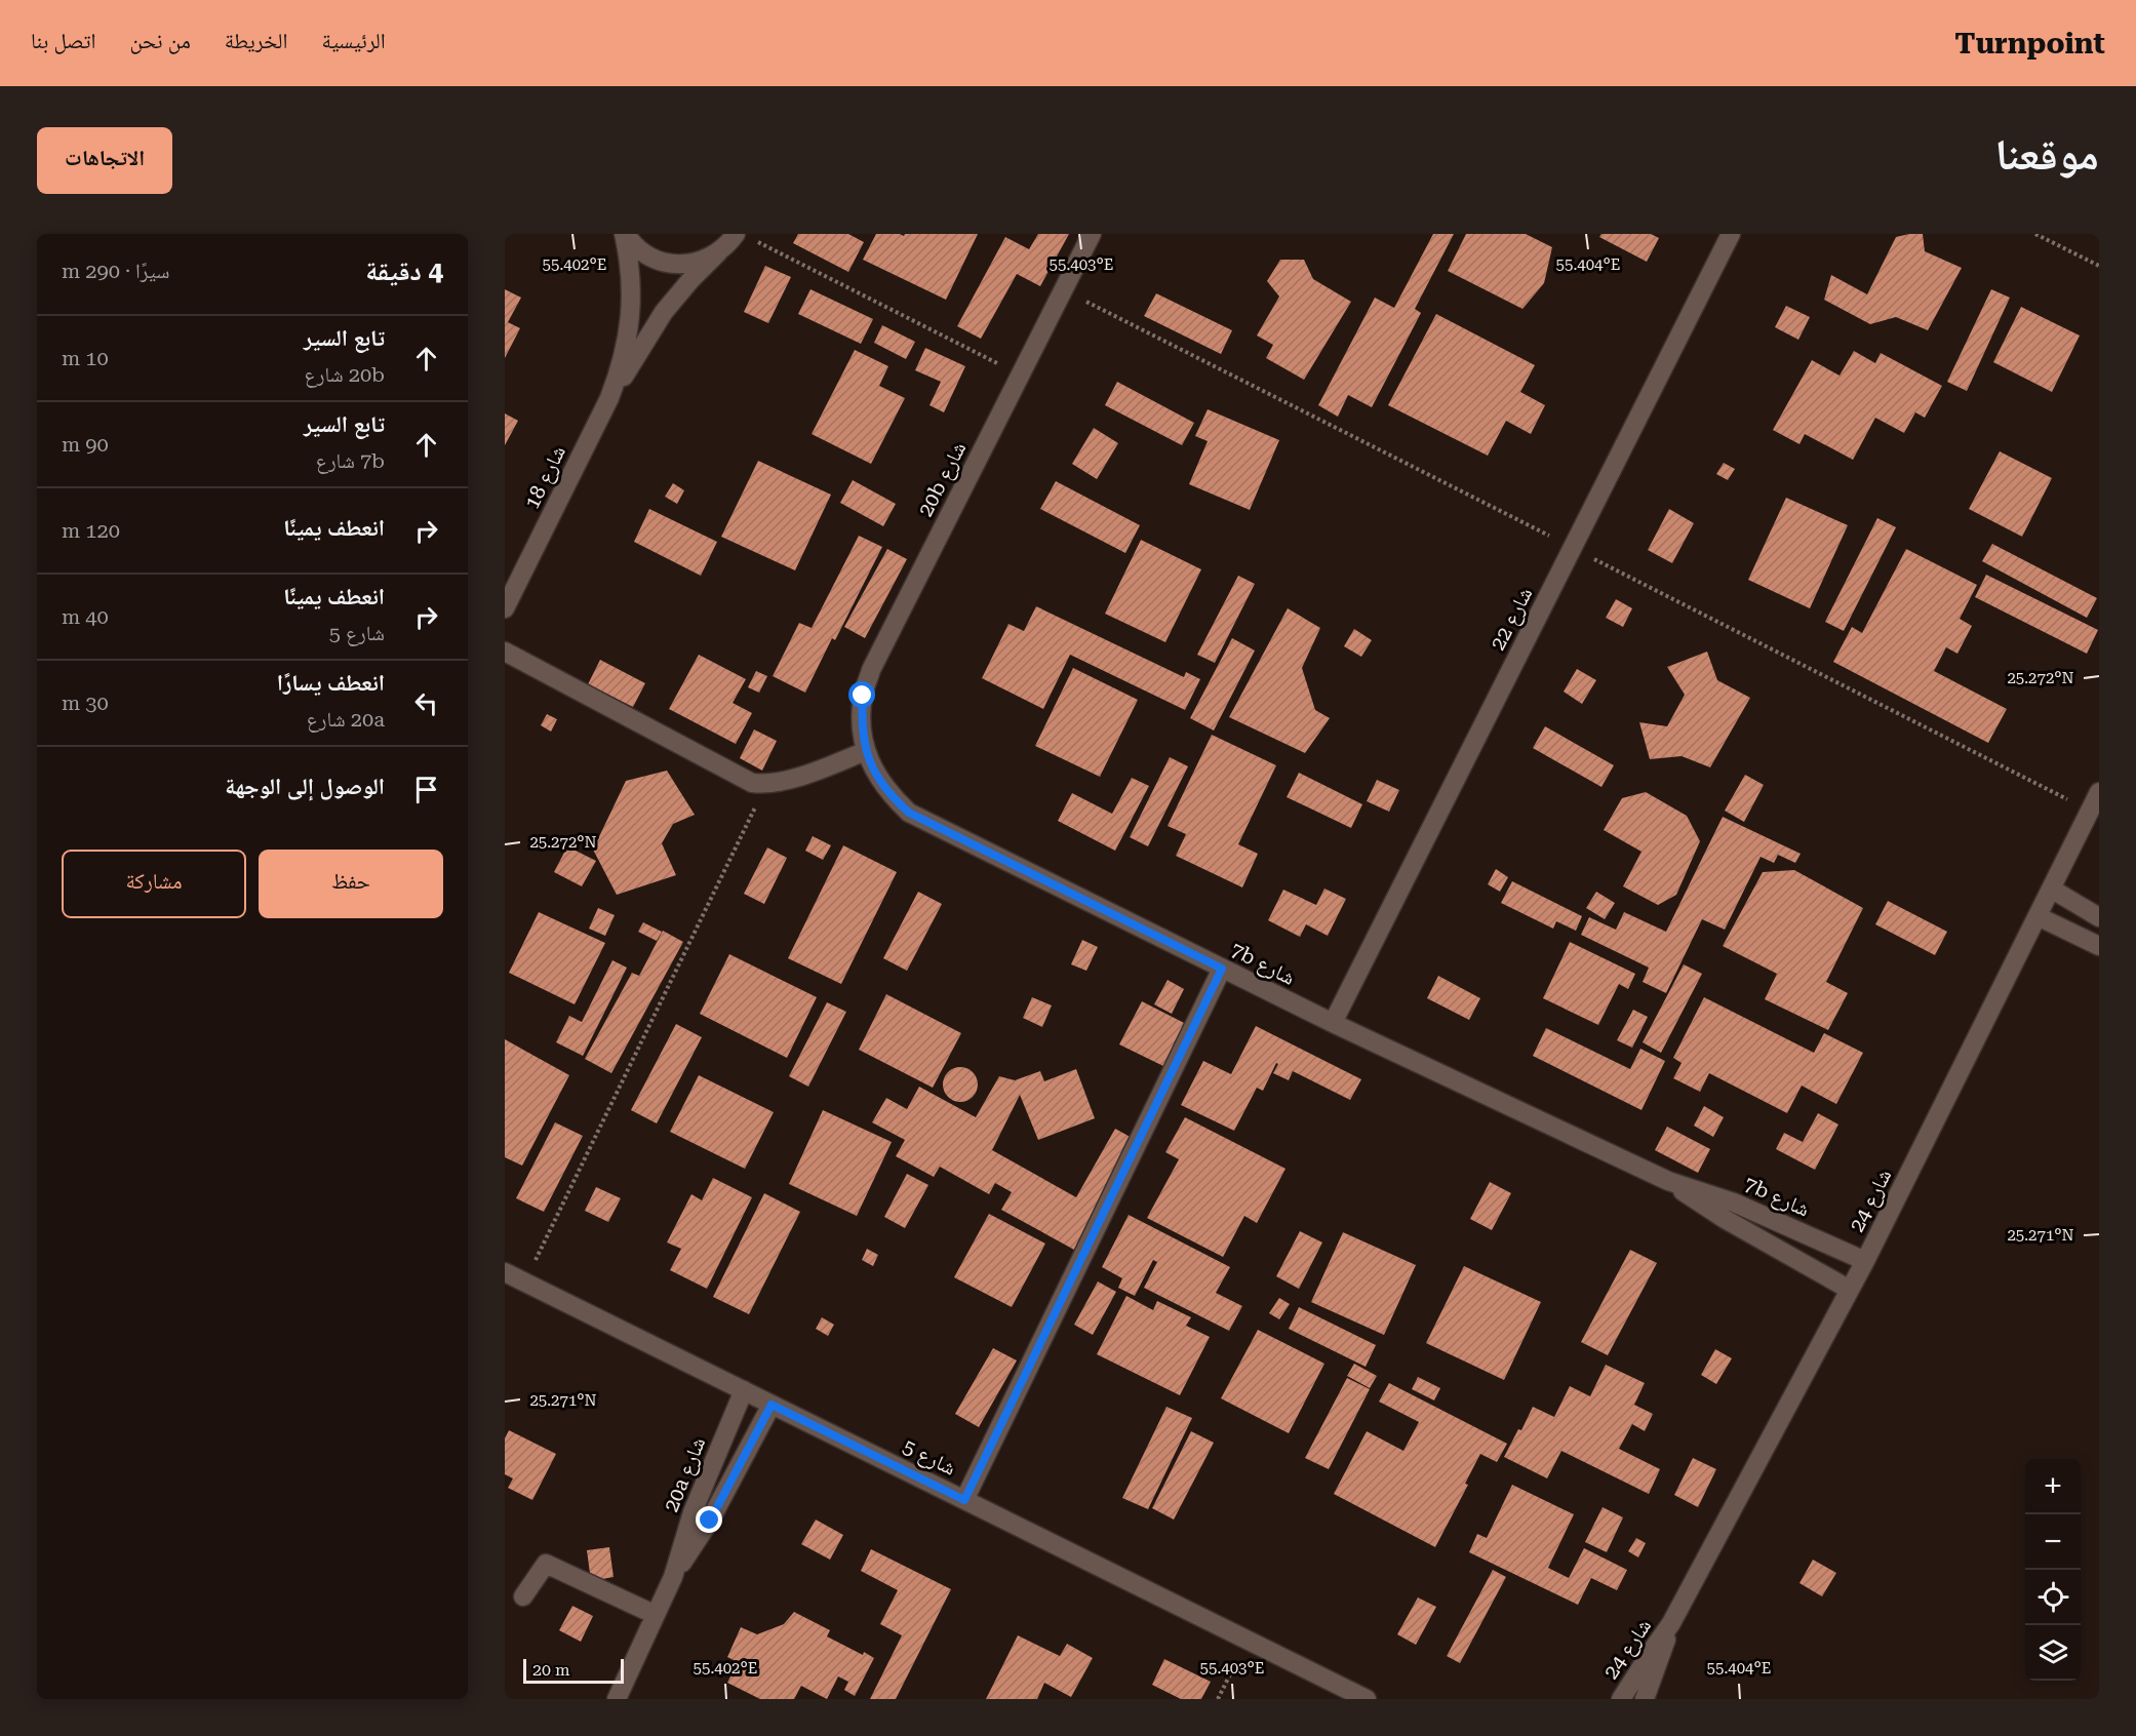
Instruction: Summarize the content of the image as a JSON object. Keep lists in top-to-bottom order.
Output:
{
  "streets": {
    "street": [
      "شارع 18",
      "20b شارع",
      "شارع 22",
      "7b شارع",
      "شارع 24",
      "شارع 5",
      "20a شارع"
    ]
  },
  "crossings": [
    ["20b شارع", "7b شارع"],
    ["شارع 22", "7b شارع"],
    ["7b شارع", "شارع 24"],
    ["شارع 5", "20a شارع"]
  ],
  "scale_bar": "20 m",
  "page": {
    "header": "Turnpoint",
    "nav": [
      "الرئيسية",
      "الخريطة",
      "من نحن",
      "اتصل بنا"
    ],
    "title": "موقعنا",
    "buttons": [
      "الاتجاهات",
      ["حفظ", "مشاركة"]
    ],
    "heading": ["4 دقيقة", "سيرًا · 290 m"],
    "list": [
      ["تابع السير", "20b شارع", "10 m"],
      ["تابع السير", "7b شارع", "90 m"],
      ["انعطف يمينًا", "120 m"],
      ["انعطف يمينًا", "شارع 5", "40 m"],
      ["انعطف يسارًا", "20a شارع", "30 m"],
      "الوصول إلى الوجهة"
    ],
    "map_buttons": ["+", "−"],
    "scale": "20 m"
  },
  "coordinates": [
    "55.402°E",
    "55.403°E",
    "55.404°E",
    "25.272°N",
    "25.271°N"
  ]
}
